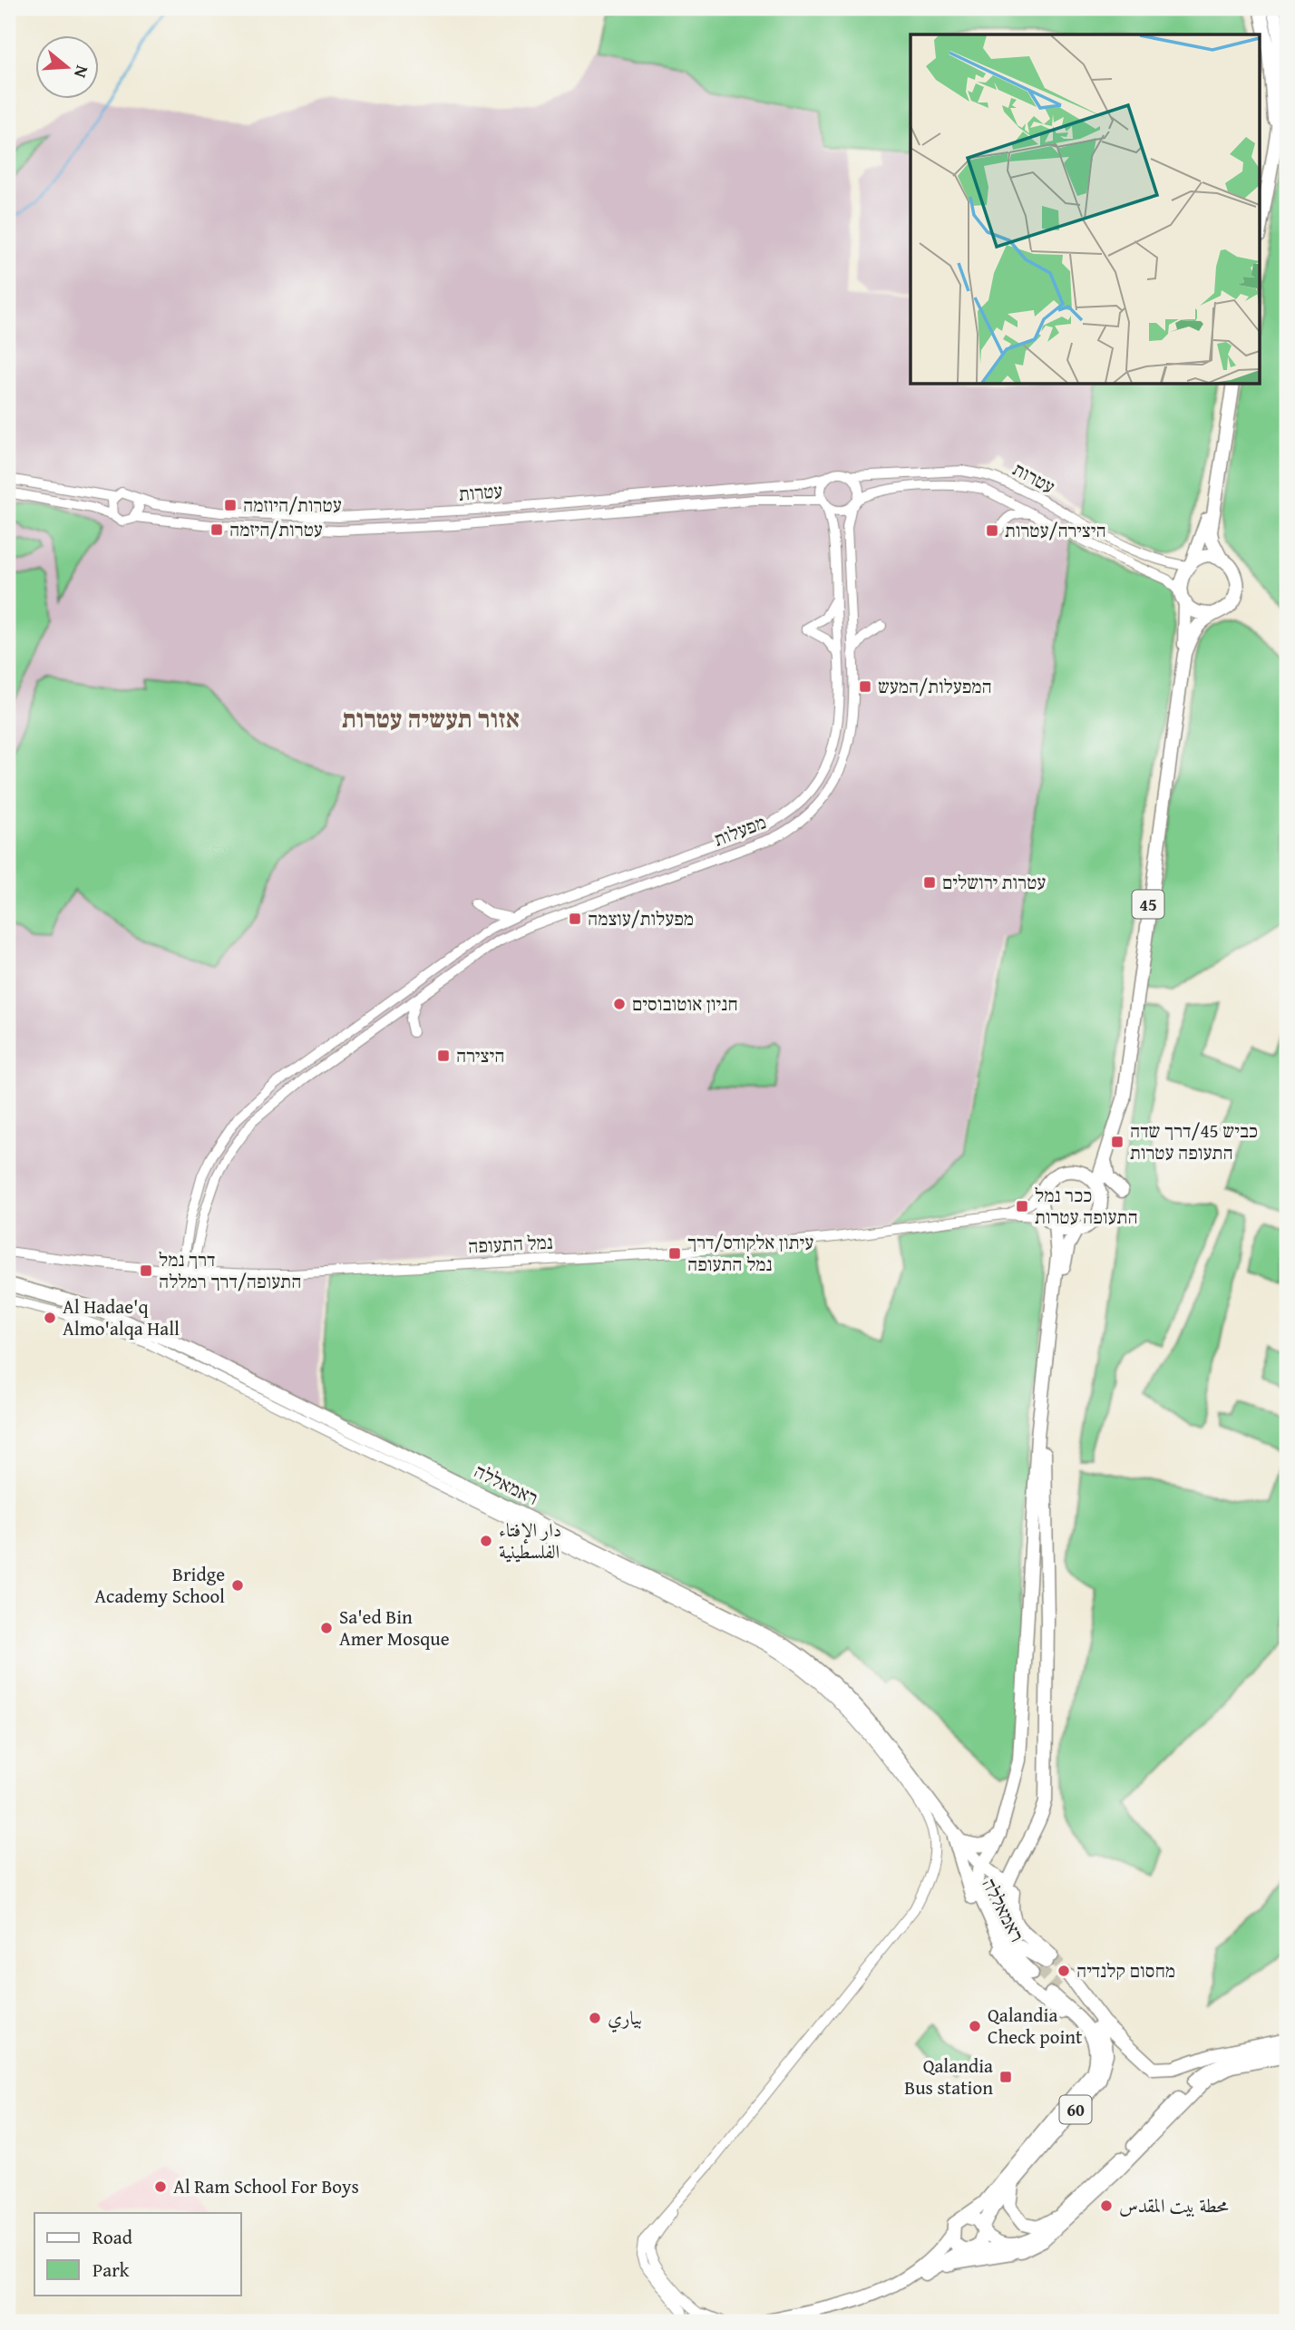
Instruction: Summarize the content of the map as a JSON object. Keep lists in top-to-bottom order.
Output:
{
  "streets": {
    "highway": ["45", "ראמאללה", "60"],
    "street": ["עטרות", "מפעלות", "נמל התעופה"]
  },
  "crossings": [
    ["עטרות", "מפעלות"],
    ["עטרות", "45"],
    ["מפעלות", "נמל התעופה"],
    ["45", "נמל התעופה"],
    ["ראמאללה", "60"]
  ],
  "districts": ["אזור תעשיה עטרות"],
  "places": {
    "transit": [
      "עטרות/היוזמה",
      "עטרות/היזמה",
      "היצירה/עטרות",
      "המפעלות/המעש",
      "עטרות ירושלים",
      "מפעלות/עוצמה",
      "היצירה",
      "כביש 45/דרך שדה התעופה עטרות",
      "ככר נמל התעופה עטרות",
      "עיתון אלקודס/דרך נמל התעופה",
      "דרך נמל התעופה/דרך רמללה",
      "Qalandia Bus station"
    ],
    "other": [
      "חניון אוטובוסים",
      "Al Hadae'q Almo'alqa Hall",
      "دار الإفتاء الفلسطينية",
      "Bridge Academy School",
      "Sa'ed Bin Amer Mosque",
      "מחסום קלנדיה",
      "بياري",
      "Qalandia Check point",
      "Al Ram School For Boys",
      "محطة بيت المقدس"
    ]
  },
  "legend": ["Road", "Park"],
  "north": "right"
}
